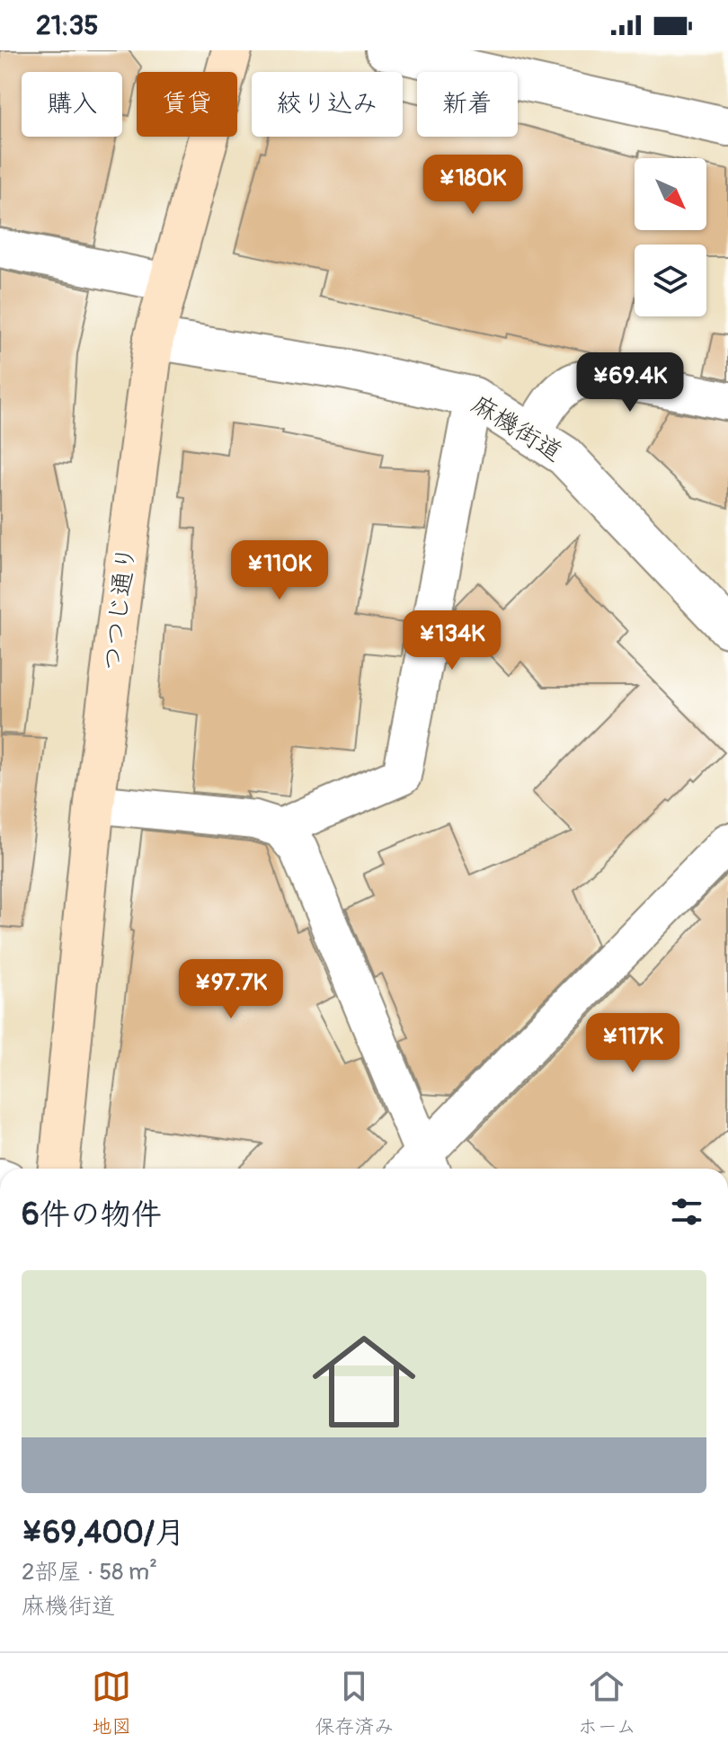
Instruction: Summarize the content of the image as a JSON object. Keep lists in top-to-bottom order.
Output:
{
  "streets": {
    "main road": ["つつじ通り"],
    "street": ["麻機街道"]
  },
  "crossings": [
    ["麻機街道", "つつじ通り"]
  ],
  "north": "bottom right",
  "page": {
    "status": "21:35",
    "chip": [
      "購入",
      "賃貸",
      "絞り込み",
      "新着"
    ],
    "price": [
      "¥180K",
      "¥69.4K",
      "¥110K",
      "¥134K",
      "¥97.7K",
      "¥117K"
    ],
    "heading": "6件の物件",
    "list": [
      {
        "name": "¥69,400/月",
        "note": "2部屋 · 58 m² · 麻機街道"
      }
    ],
    "tabs": ["地図", "保存済み", "ホーム"]
  }
}
